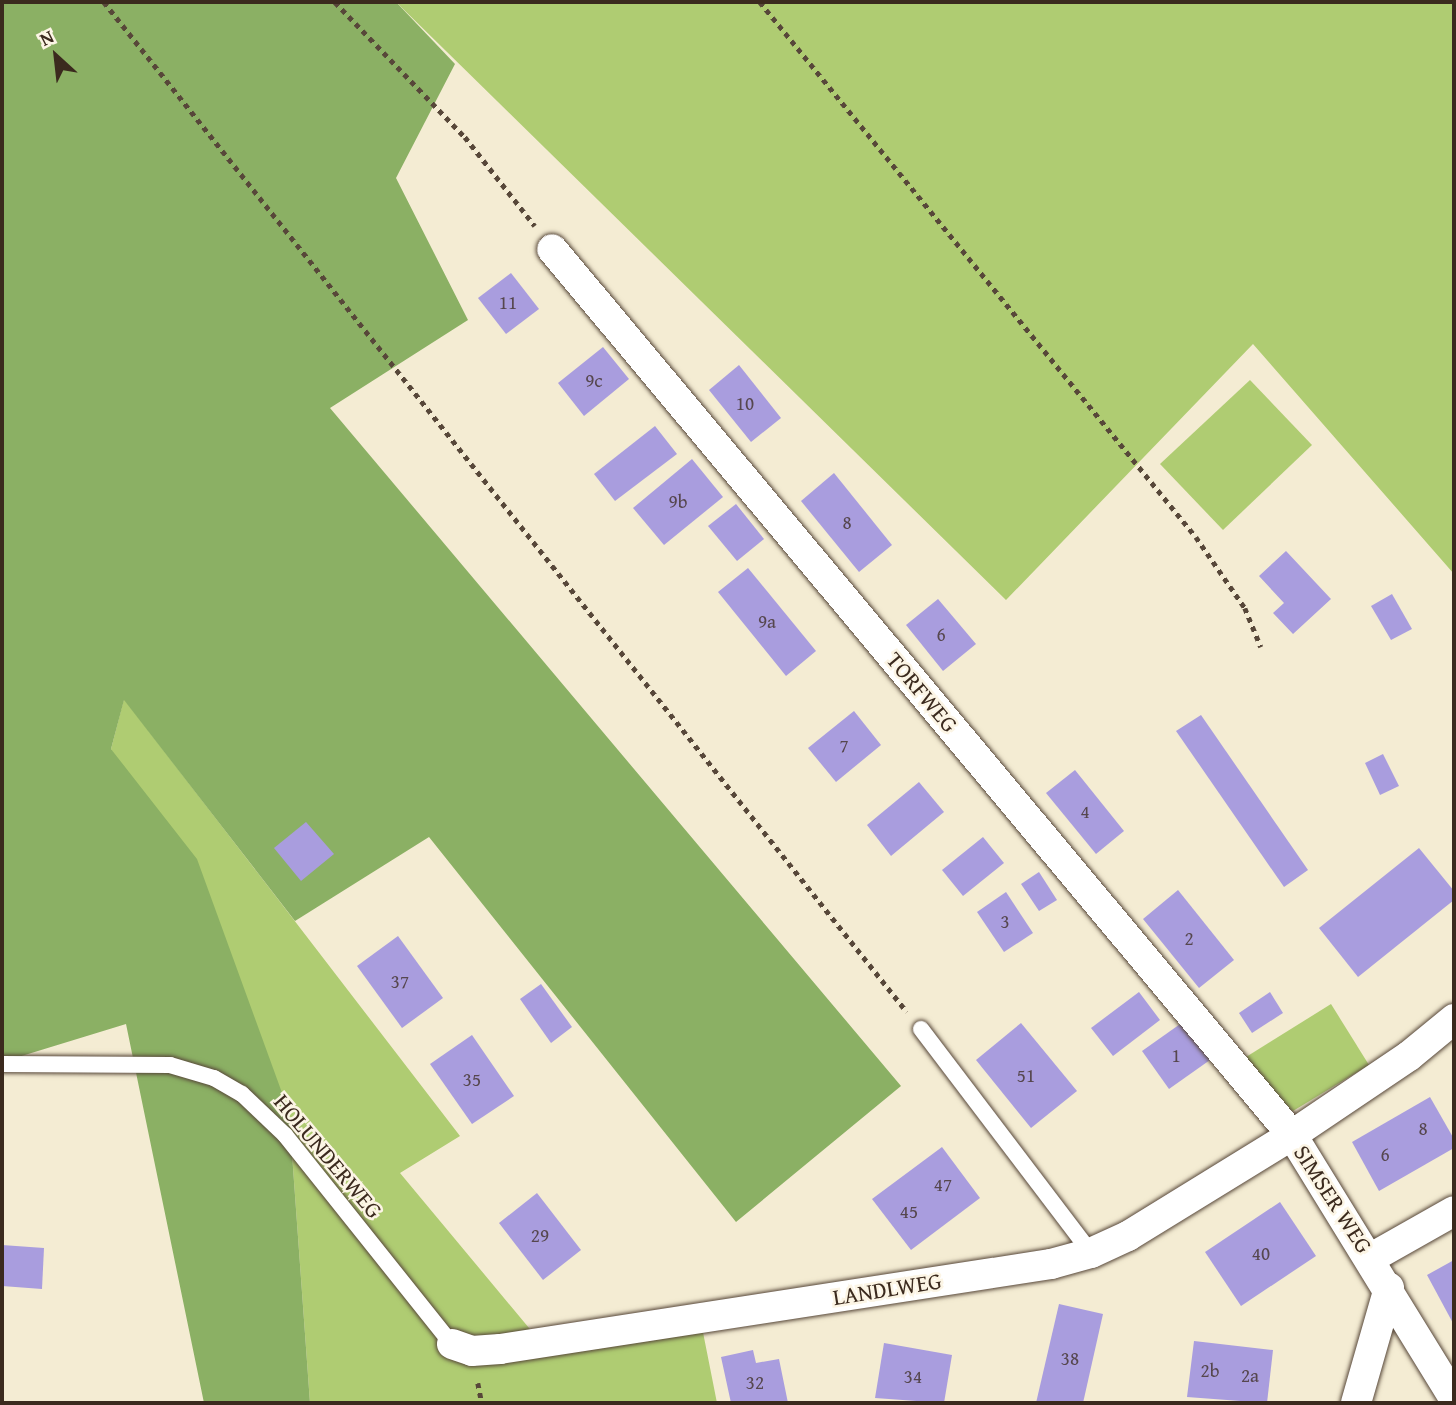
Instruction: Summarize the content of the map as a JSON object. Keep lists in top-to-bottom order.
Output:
{
  "streets": {
    "street": ["TORFWEG", "SIMSER WEG", "LANDLWEG"],
    "lane": ["HOLUNDERWEG"]
  },
  "crossings": [
    ["TORFWEG", "SIMSER WEG"],
    ["TORFWEG", "LANDLWEG"],
    ["HOLUNDERWEG", "LANDLWEG"],
    ["SIMSER WEG", "LANDLWEG"]
  ],
  "house_numbers": [
    "11",
    "9c",
    "10",
    "9b",
    "8",
    "9a",
    "6",
    "7",
    "4",
    "3",
    "2",
    "37",
    "1",
    "51",
    "35",
    "8",
    "6",
    "47",
    "45",
    "29",
    "40",
    "38",
    "2b",
    "2a",
    "34",
    "32"
  ],
  "north": "top left"
}
